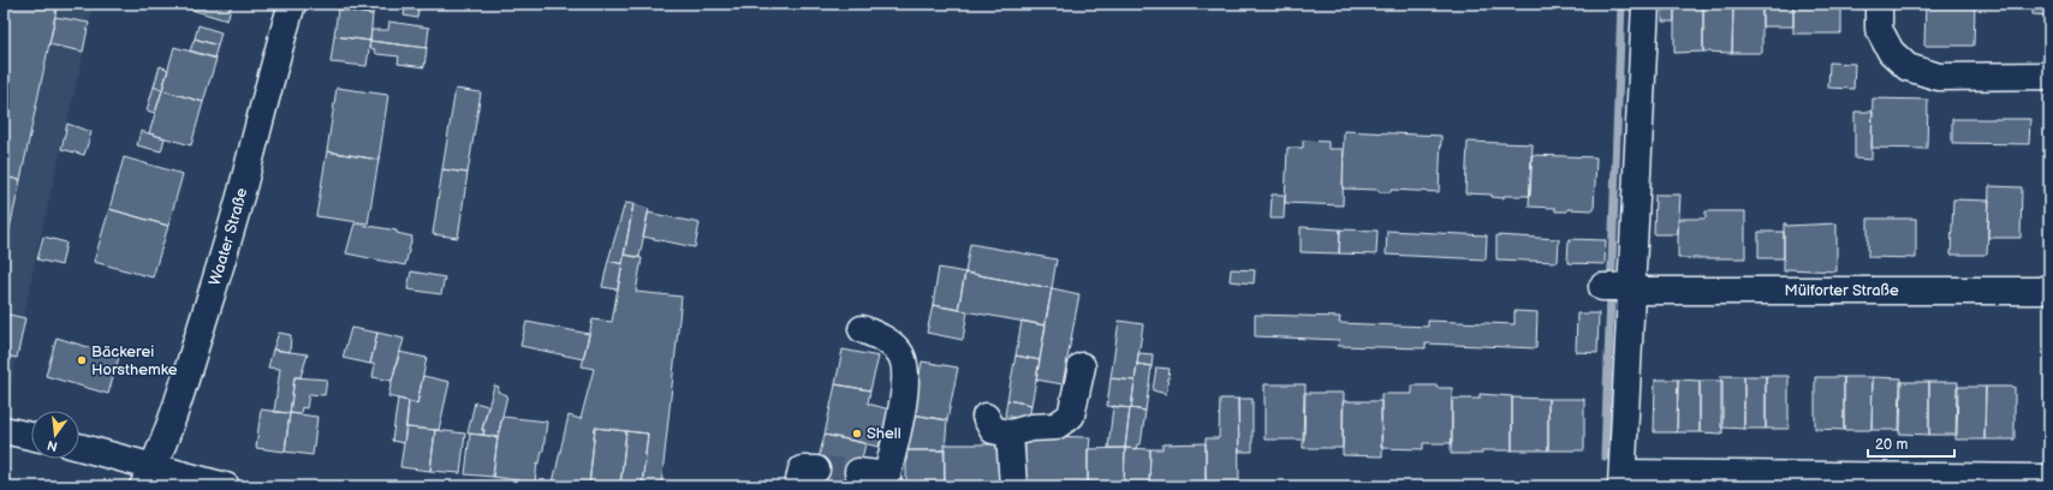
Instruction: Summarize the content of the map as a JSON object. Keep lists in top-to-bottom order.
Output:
{
  "streets": {
    "street": ["Waater Straße", "Mülforter Straße"]
  },
  "places": ["Bäckerei Horsthemke", "Shell"],
  "scale_bar": "20 m",
  "north": "bottom"
}
